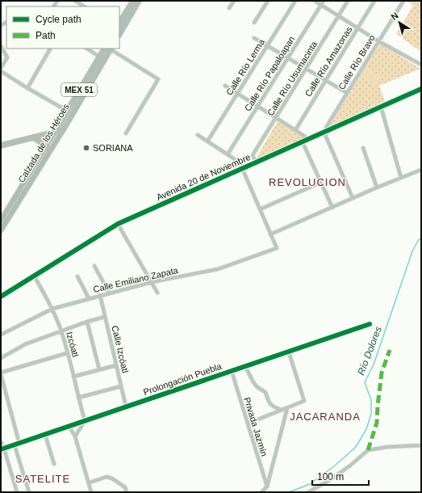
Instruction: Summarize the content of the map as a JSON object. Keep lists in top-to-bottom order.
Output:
{
  "streets": {
    "main road": ["MEX 51", "Calzada de los Héroes"],
    "street": [
      "Calle Río Amazonas",
      "Calle Río Bravo",
      "Calle Río Lerma",
      "Calle Río Papaloapan",
      "Calle Río Usumacinta",
      "Avenida 20 de Noviembre",
      "Calle Emiliano Zapata",
      "Izcóatl",
      "Calle Izcóatl",
      "Prolongación Puebla",
      "Privada Jazmín"
    ]
  },
  "crossings": [
    ["Calle Río Bravo", "Avenida 20 de Noviembre"],
    ["Calle Río Usumacinta", "Avenida 20 de Noviembre"],
    ["Avenida 20 de Noviembre", "Izcóatl"],
    ["Calle Emiliano Zapata", "Izcóatl"],
    ["Calle Emiliano Zapata", "Calle Izcóatl"],
    ["Izcóatl", "Prolongación Puebla"],
    ["Calle Izcóatl", "Prolongación Puebla"],
    ["Prolongación Puebla", "Privada Jazmín"]
  ],
  "districts": ["REVOLUCION", "JACARANDA", "SATELITE"],
  "water": ["Río Dolores"],
  "places": ["SORIANA"],
  "legend": ["Cycle path", "Path"],
  "scale_bar": "100 m",
  "north": "top left"
}
